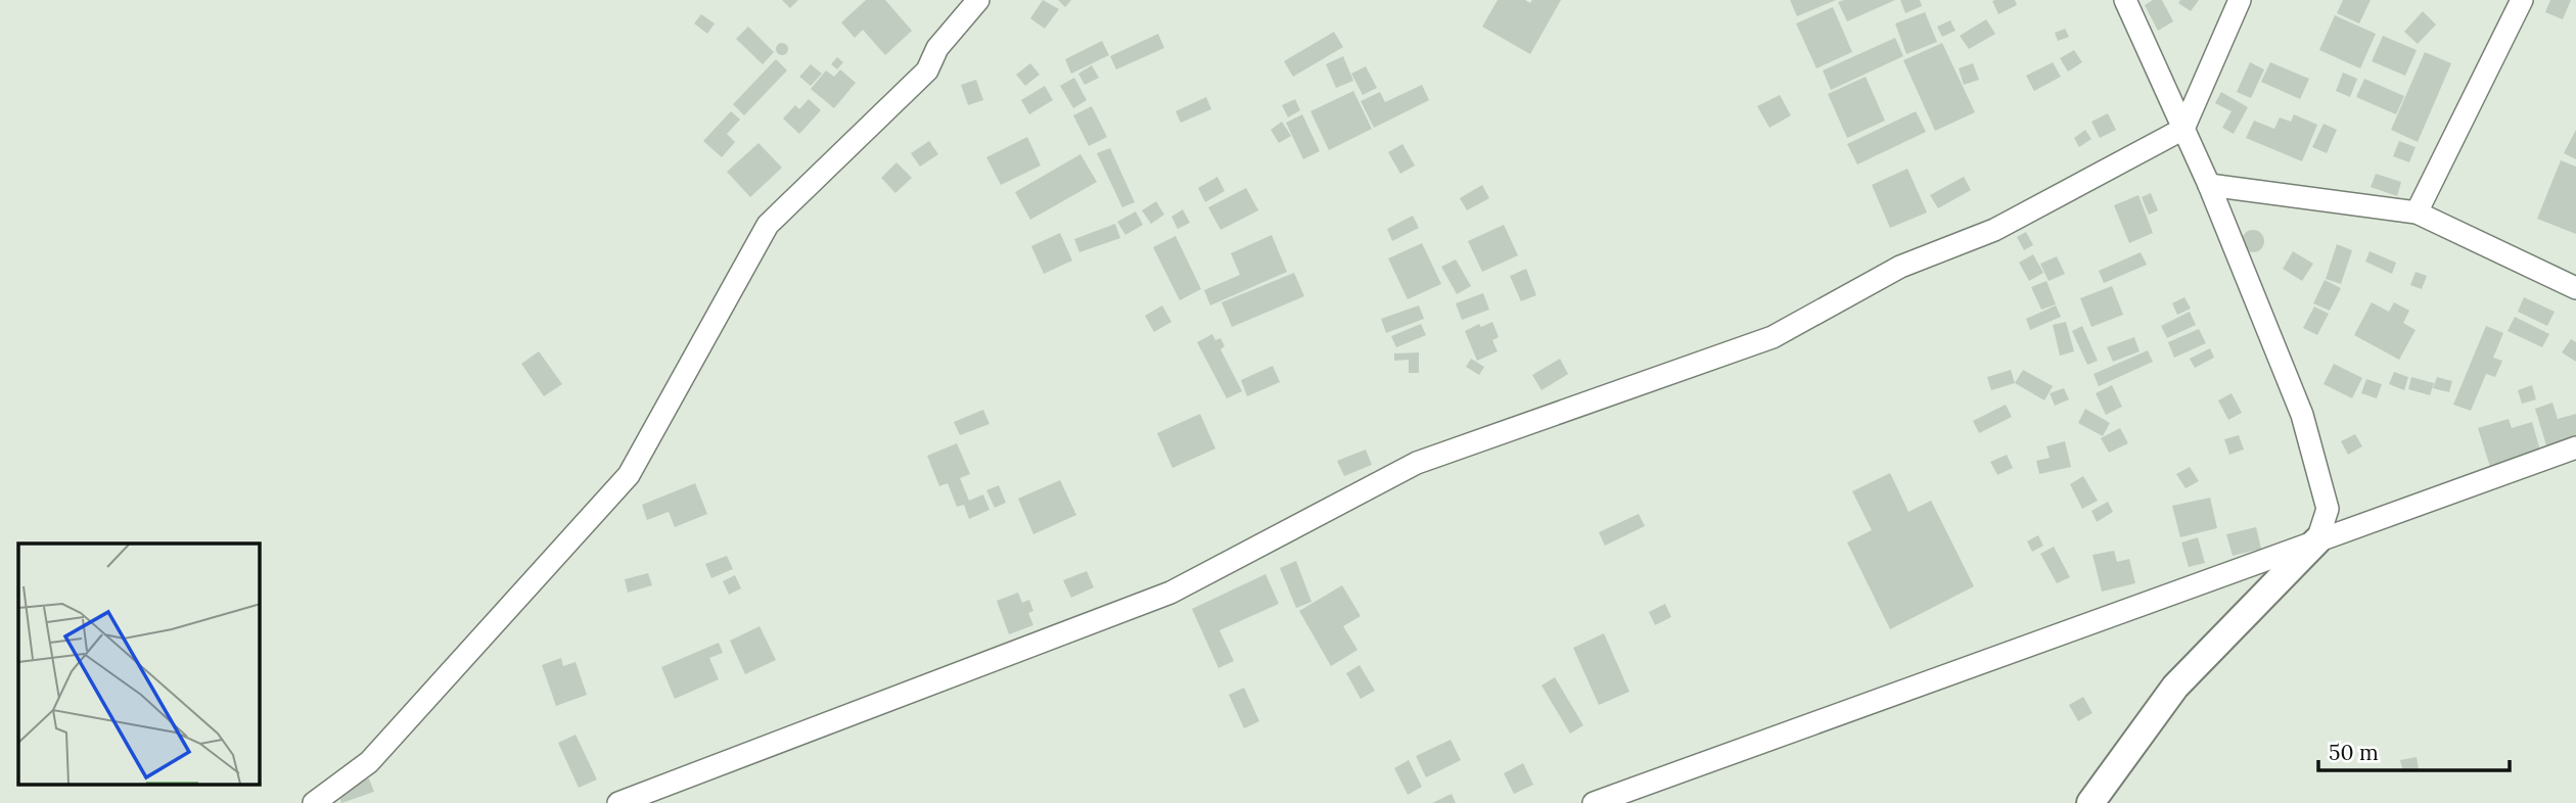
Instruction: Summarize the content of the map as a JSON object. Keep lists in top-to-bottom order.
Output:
{
  "scale_bar": "50 m"
}
